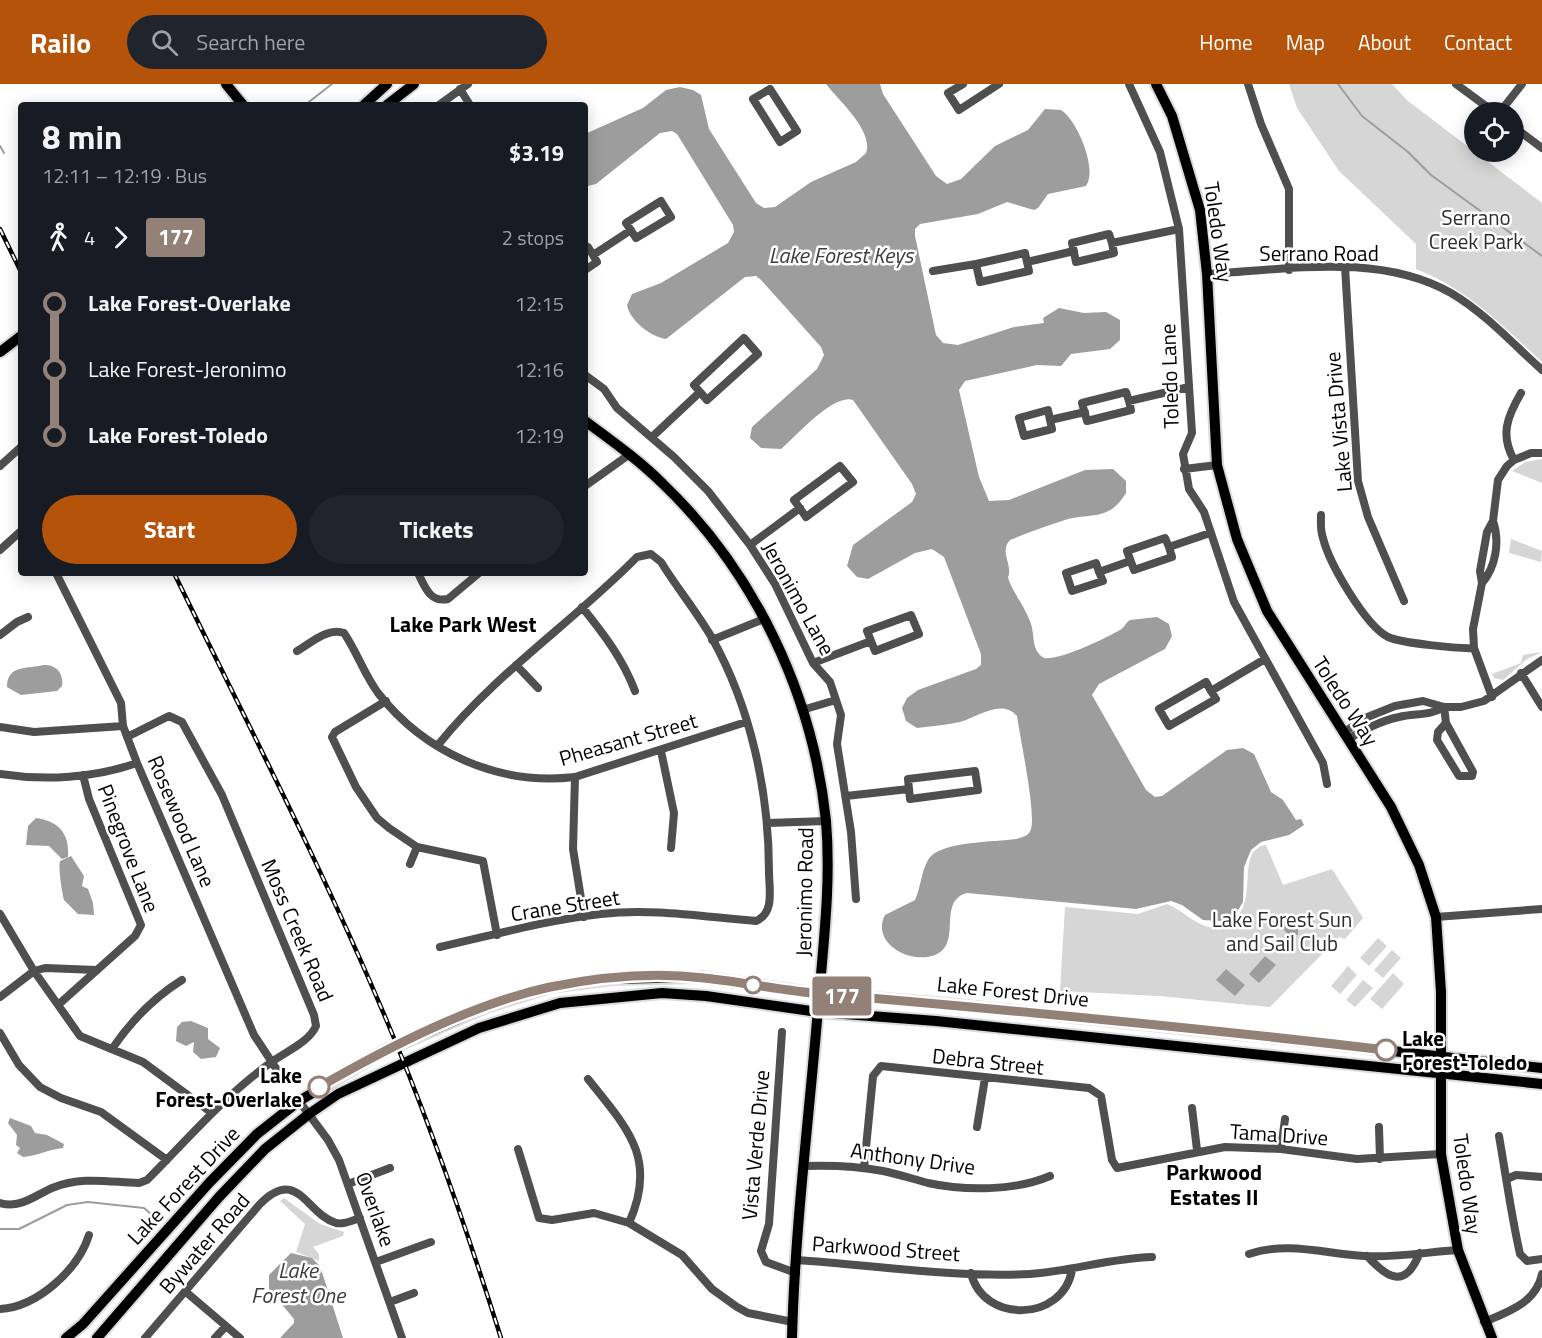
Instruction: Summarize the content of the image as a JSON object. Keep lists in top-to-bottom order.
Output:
{
  "streets": {
    "main road": ["Toledo Way", "Jeronimo Road", "Lake Forest Drive"],
    "street": [
      "Serrano Road",
      "Toledo Lane",
      "Lake Vista Drive",
      "Jeronimo Lane",
      "Pheasant Street",
      "Rosewood Lane",
      "Pinegrove Lane",
      "Crane Street",
      "Moss Creek Road",
      "Debra Street",
      "Tama Drive",
      "Vista Verde Drive",
      "Anthony Drive",
      "Overlake",
      "Bywater Road",
      "Parkwood Street"
    ]
  },
  "crossings": [
    ["Toledo Way", "Serrano Road"],
    ["Toledo Way", "Lake Forest Drive"],
    ["Toledo Way", "Tama Drive"],
    ["Serrano Road", "Lake Vista Drive"],
    ["Rosewood Lane", "Moss Creek Road"],
    ["Jeronimo Road", "Lake Forest Drive"],
    ["Jeronimo Road", "Vista Verde Drive"],
    ["Jeronimo Road", "Anthony Drive"],
    ["Jeronimo Road", "Parkwood Street"],
    ["Lake Forest Drive", "Overlake"],
    ["Debra Street", "Tama Drive"],
    ["Debra Street", "Anthony Drive"],
    ["Overlake", "Bywater Road"]
  ],
  "districts": ["Lake Park West", "Parkwood Estates II"],
  "water": ["Lake Forest Keys", "Lake Forest One"],
  "parks": ["Serrano Creek Park", "Lake Forest Sun and Sail Club"],
  "places": ["Lake Forest-Toledo", "Lake Forest-Overlake"],
  "lines": ["bus line 177"],
  "page": {
    "header": "Railo",
    "search": "Search here",
    "nav": [
      "Home",
      "Map",
      "About",
      "Contact"
    ],
    "on_map": "177",
    "heading": ["8 min", "12:11 – 12:19 · Bus", "$3.19"],
    "legs": ["4", "177", "2 stops"],
    "list": [
      {
        "name": "Lake Forest-Overlake",
        "value": "12:15"
      },
      {
        "name": "Lake Forest-Jeronimo",
        "value": "12:16"
      },
      {
        "name": "Lake Forest-Toledo",
        "value": "12:19"
      }
    ],
    "buttons": ["Start", "Tickets"]
  }
}
